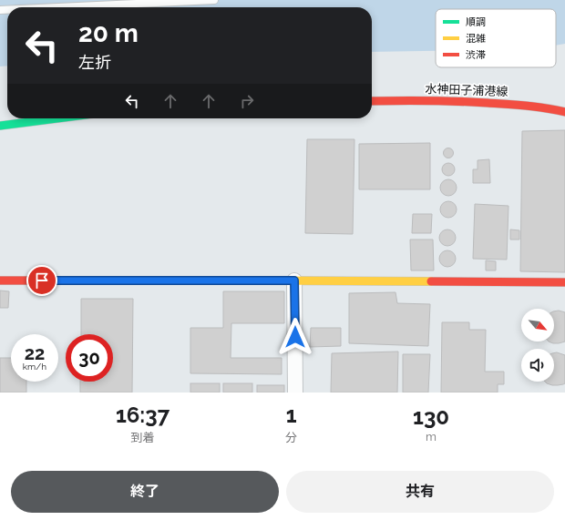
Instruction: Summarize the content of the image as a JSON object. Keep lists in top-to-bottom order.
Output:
{
  "streets": {
    "street": ["水神田子浦港線"]
  },
  "legend": ["順調", "混雑", "渋滞"],
  "north": "bottom right",
  "page": {
    "turn": ["20 m", "左折"],
    "speed": "22 km/h",
    "limit": "30",
    "eta": [
      "16:37",
      "到着",
      "1",
      "分",
      "130",
      "m"
    ],
    "buttons": ["終了", "共有"]
  }
}
